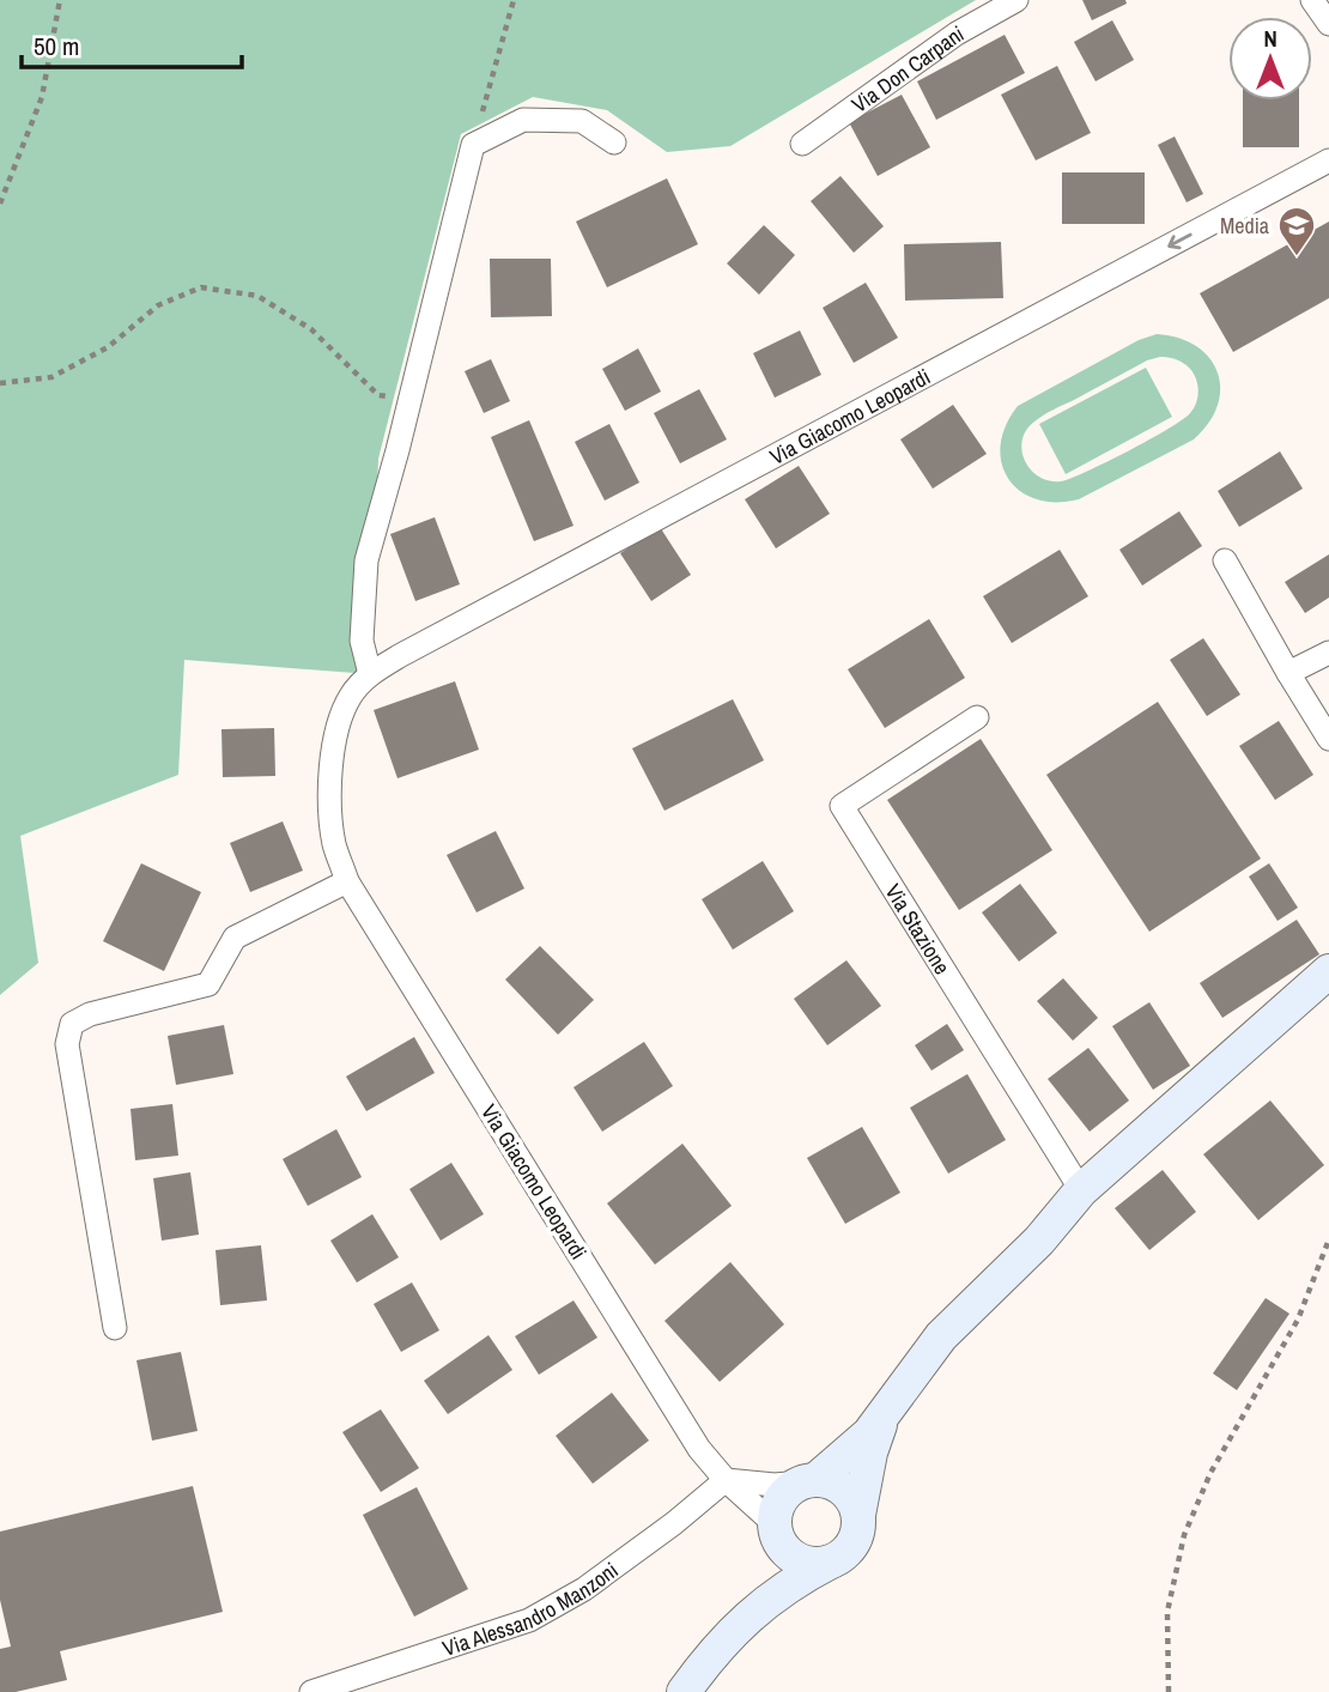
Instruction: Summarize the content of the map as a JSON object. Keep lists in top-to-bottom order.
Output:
{
  "streets": {
    "street": [
      "Via Don Carpani",
      "Via Giacomo Leopardi",
      "Via Stazione",
      "Via Alessandro Manzoni"
    ]
  },
  "crossings": [
    ["Via Giacomo Leopardi", "Via Alessandro Manzoni"]
  ],
  "one_way": ["Via Giacomo Leopardi"],
  "places": {
    "school or university": ["Media"]
  },
  "scale_bar": "50 m",
  "north": "top"
}
